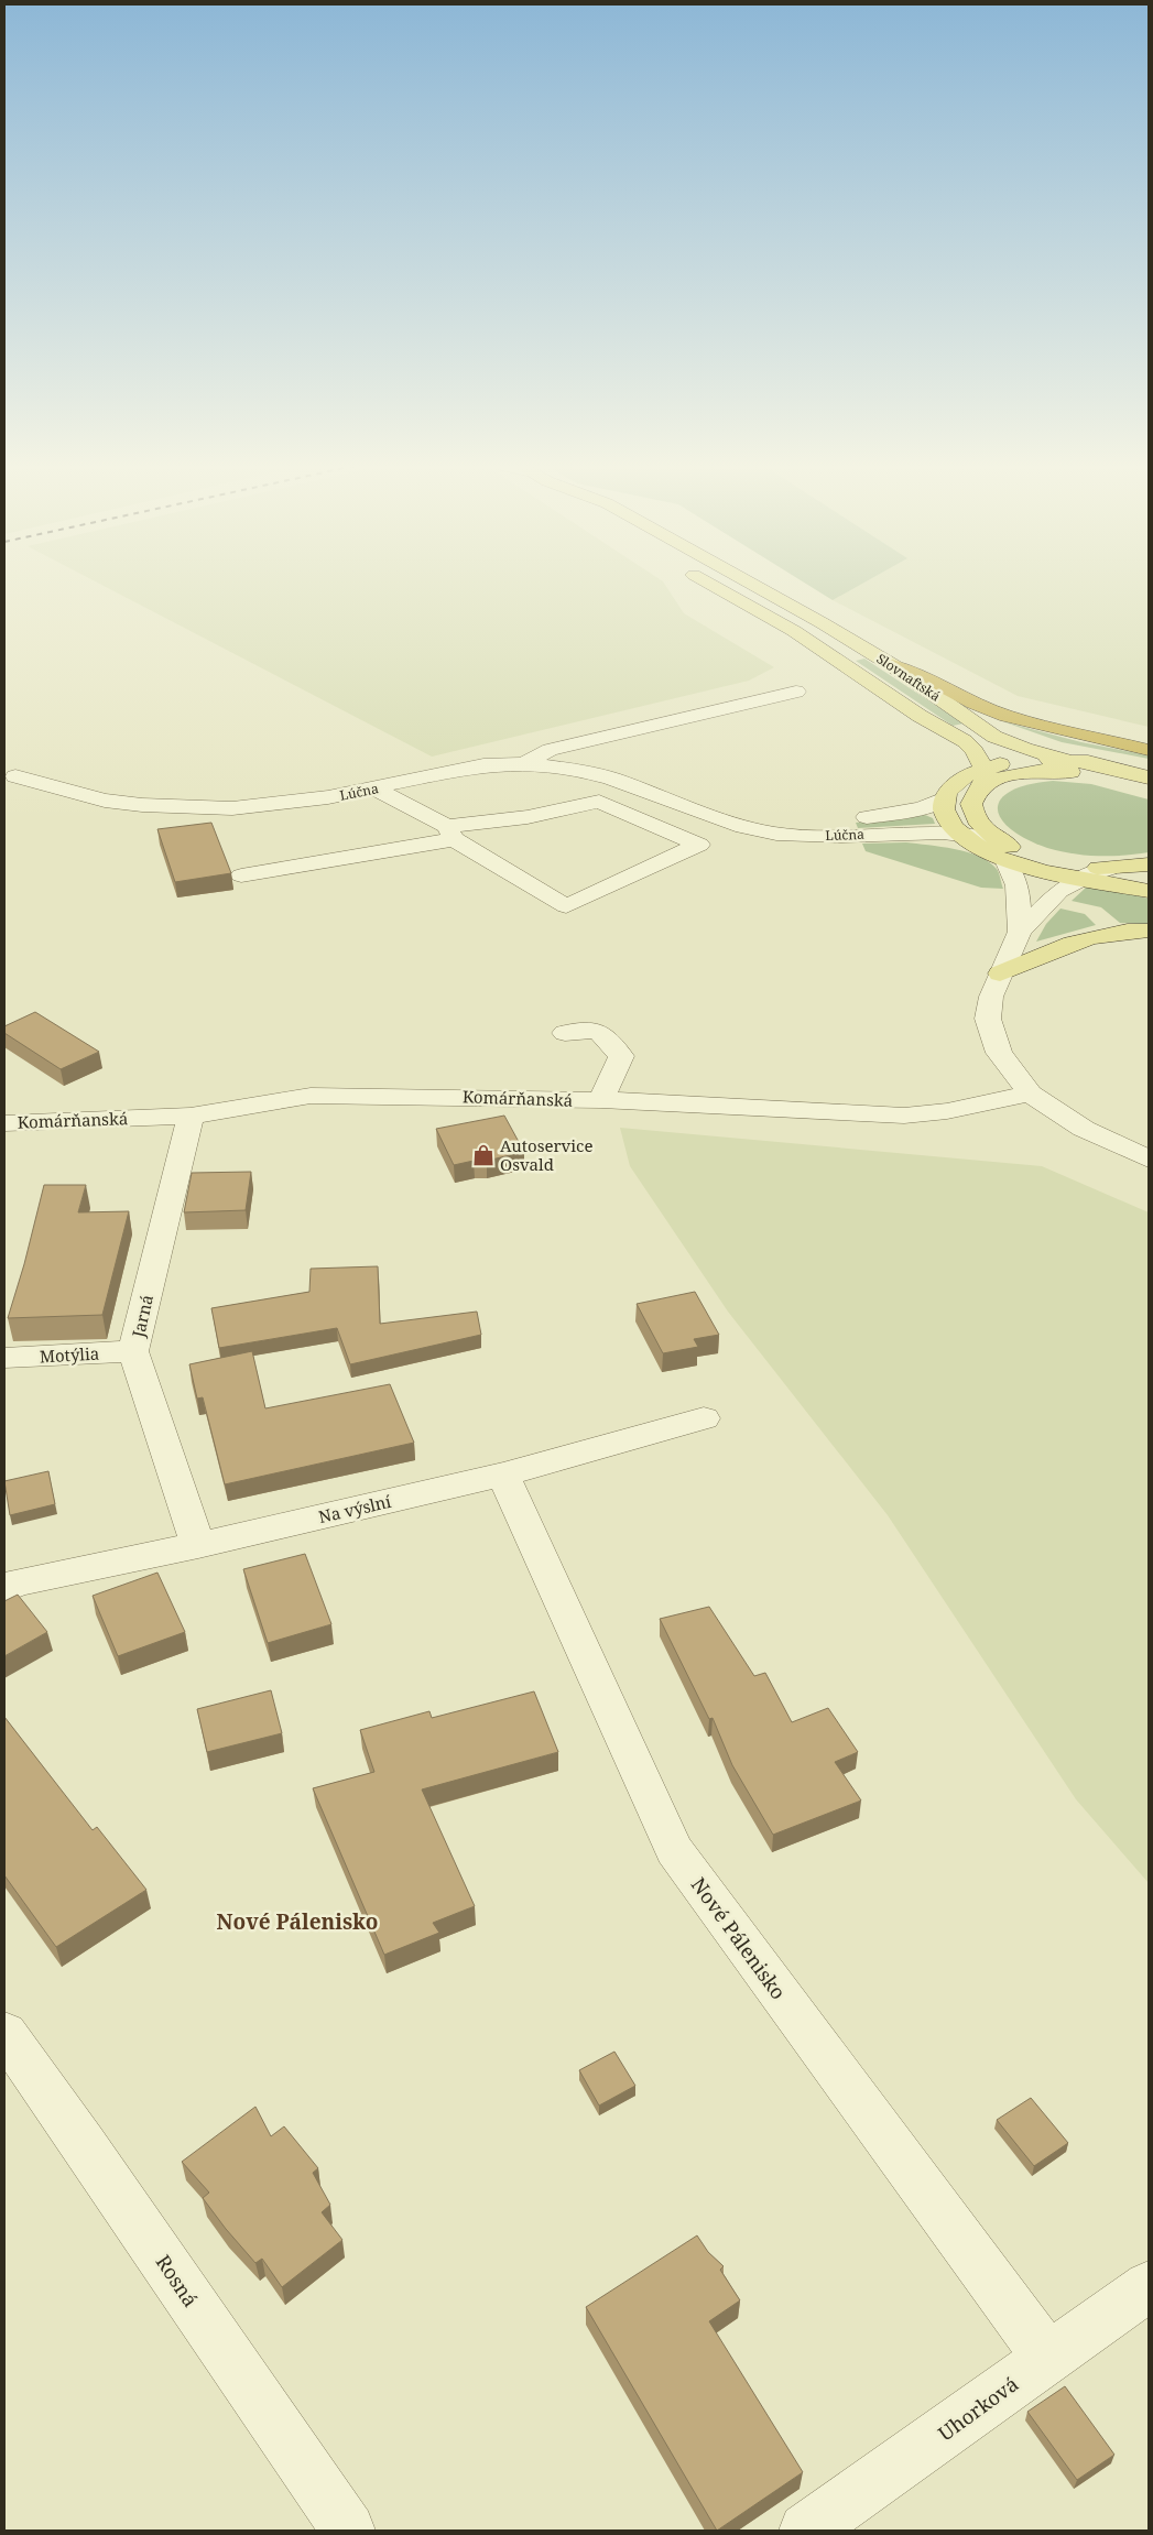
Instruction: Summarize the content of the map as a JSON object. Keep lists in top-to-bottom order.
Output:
{
  "streets": {
    "main road": ["Slovnaftská"],
    "street": [
      "Lúčna",
      "Komárňanská",
      "Jarná",
      "Motýlia",
      "Na výslní",
      "Nové Pálenisko",
      "Rosná",
      "Uhorková"
    ]
  },
  "crossings": [
    ["Komárňanská", "Jarná"],
    ["Jarná", "Motýlia"],
    ["Jarná", "Na výslní"],
    ["Na výslní", "Nové Pálenisko"],
    ["Nové Pálenisko", "Uhorková"]
  ],
  "districts": ["Nové Pálenisko"],
  "places": {
    "shop": ["Autoservice Osvald"]
  }
}
